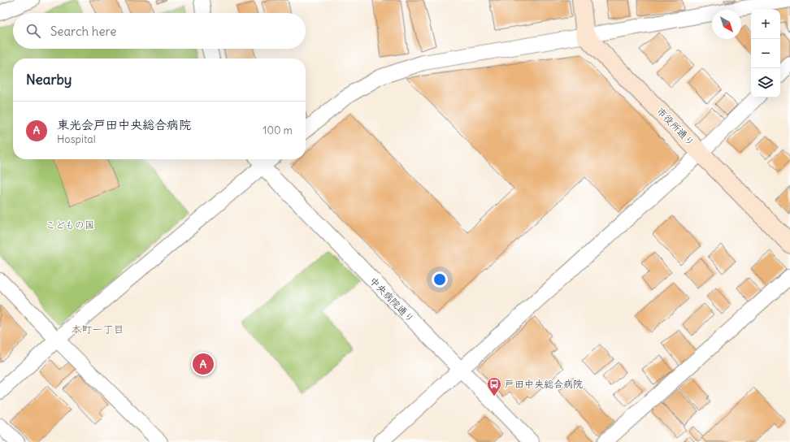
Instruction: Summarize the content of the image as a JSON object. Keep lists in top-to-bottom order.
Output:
{
  "streets": {
    "street": ["市役所通り", "中央病院通り"]
  },
  "districts": ["本町一丁目"],
  "parks": ["こどもの国"],
  "places": {
    "bus stop": ["戸田中央総合病院"]
  },
  "north": "bottom right",
  "page": {
    "map_buttons": ["+", "−"],
    "search": "Search here",
    "heading": "Nearby",
    "list": [
      {
        "mark": "A",
        "name": "東光会戸田中央総合病院",
        "note": "Hospital",
        "value": "100 m"
      }
    ],
    "pins": "A"
  }
}
